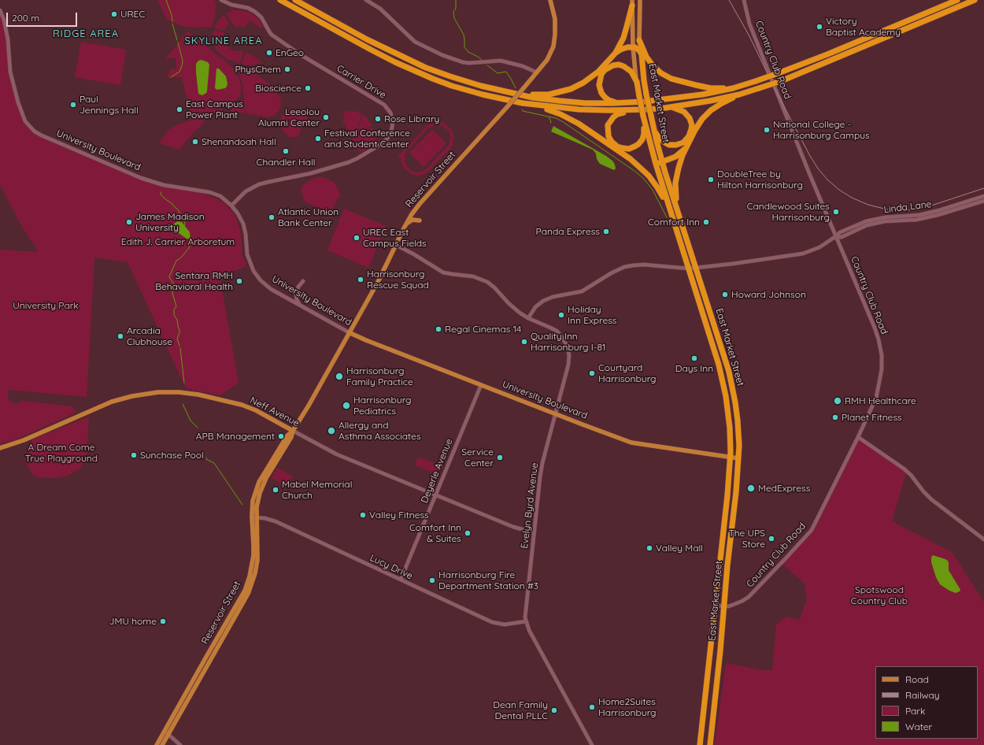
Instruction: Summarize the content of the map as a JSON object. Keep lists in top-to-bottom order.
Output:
{
  "streets": {
    "highway": ["East Market Street"],
    "main road": ["University Boulevard", "Reservoir Street", "Neff Avenue"],
    "street": [
      "Country Club Road",
      "Carrier Drive",
      "Linda Lane",
      "Deyerle Avenue",
      "Evelyn Byrd Avenue",
      "Lucy Drive"
    ]
  },
  "crossings": [
    ["Country Club Road", "East Market Street"],
    ["Country Club Road", "Linda Lane"],
    ["Carrier Drive", "University Boulevard"],
    ["East Market Street", "University Boulevard"],
    ["East Market Street", "Linda Lane"],
    ["University Boulevard", "Reservoir Street"],
    ["University Boulevard", "Deyerle Avenue"],
    ["University Boulevard", "Evelyn Byrd Avenue"],
    ["Reservoir Street", "Neff Avenue"],
    ["Reservoir Street", "Evelyn Byrd Avenue"],
    ["Reservoir Street", "Lucy Drive"],
    ["Linda Lane", "Evelyn Byrd Avenue"],
    ["Neff Avenue", "Deyerle Avenue"],
    ["Neff Avenue", "Evelyn Byrd Avenue"],
    ["Deyerle Avenue", "Lucy Drive"],
    ["Evelyn Byrd Avenue", "Lucy Drive"]
  ],
  "districts": ["RIDGE AREA", "SKYLINE AREA"],
  "parks": [
    "Edith J. Carrier Arboretum",
    "University Park",
    "A Dream Come True Playground",
    "Spotswood Country Club"
  ],
  "places": [
    "UREC",
    "Victory Baptist Academy",
    "EnGeo",
    "PhysChem",
    "Bioscience",
    "Paul Jennings Hall",
    "East Campus Power Plant",
    "Leeolou Alumni Center",
    "Rose Library",
    "National College - Harrisonburg Campus",
    "Festival Conference and Student Center",
    "Shenandoah Hall",
    "Chandler Hall",
    "DoubleTree by Hilton Harrisonburg",
    "Candlewood Suites Harrisonburg",
    "Atlantic Union Bank Center",
    "James Madison University",
    "Comfort Inn",
    "Panda Express",
    "UREC East Campus Fields",
    "Harrisonburg Rescue Squad",
    "Sentara RMH Behavioral Health",
    "Howard Johnson",
    "Holiday Inn Express",
    "Regal Cinemas 14",
    "Arcadia Clubhouse",
    "Quality Inn Harrisonburg I-81",
    "Days Inn",
    "Courtyard Harrisonburg",
    "Harrisonburg Family Practice",
    "RMH Healthcare",
    "Harrisonburg Pediatrics",
    "Planet Fitness",
    "Allergy and Asthma Associates",
    "APB Management",
    "Sunchase Pool",
    "Service Center",
    "MedExpress",
    "Mabel Memorial Church",
    "Valley Fitness",
    "Comfort Inn & Suites",
    "The UPS Store",
    "Valley Mall",
    "Harrisonburg Fire Department Station #3",
    "JMU home",
    "Home2Suites Harrisonburg",
    "Dean Family Dental PLLC"
  ],
  "legend": [
    "Road",
    "Railway",
    "Park",
    "Water"
  ],
  "scale_bar": "200 m"
}
